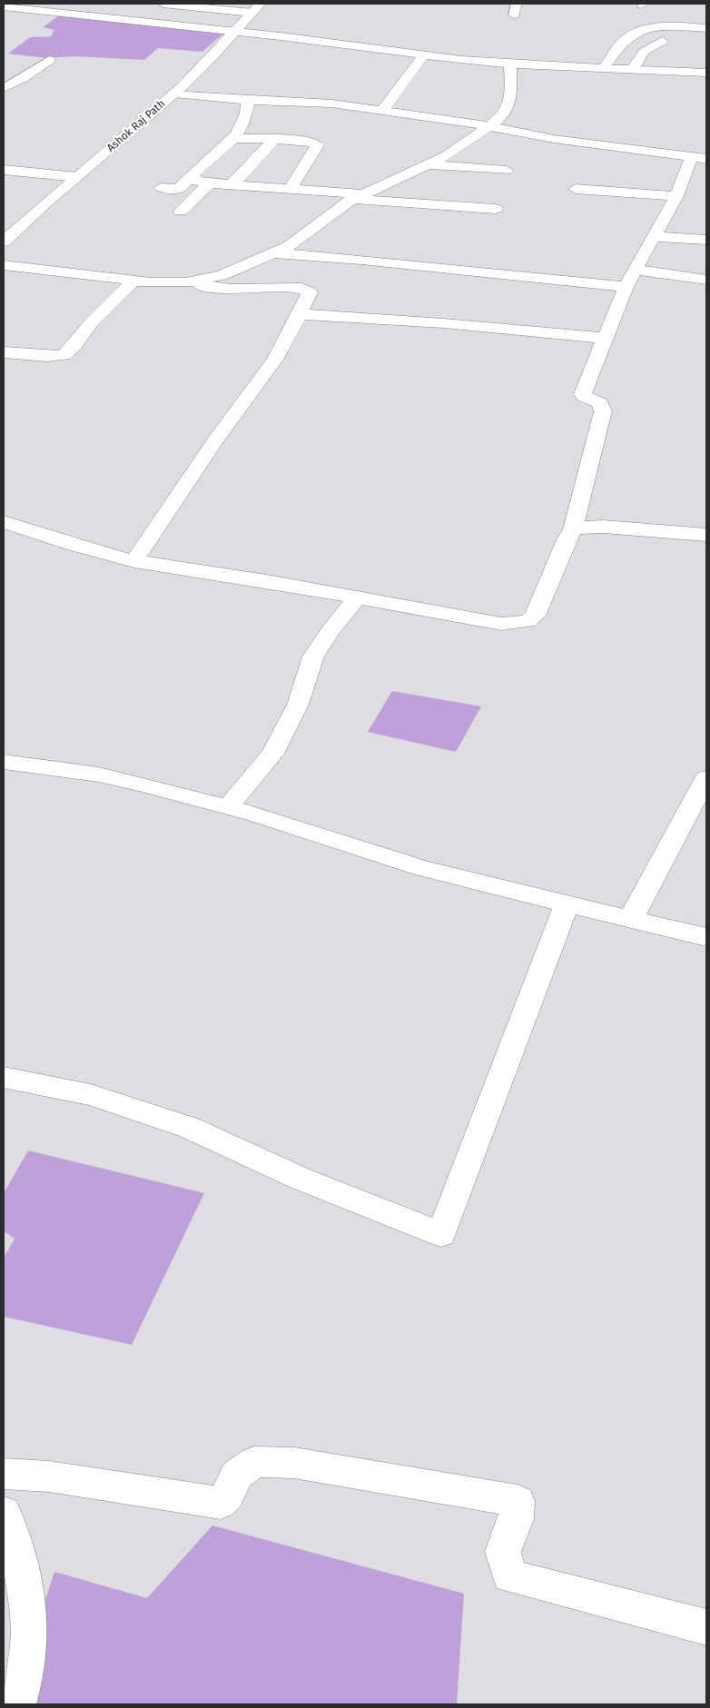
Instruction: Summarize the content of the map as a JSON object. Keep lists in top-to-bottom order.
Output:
{
  "streets": {
    "street": ["Ashok Raj Path"]
  }
}
